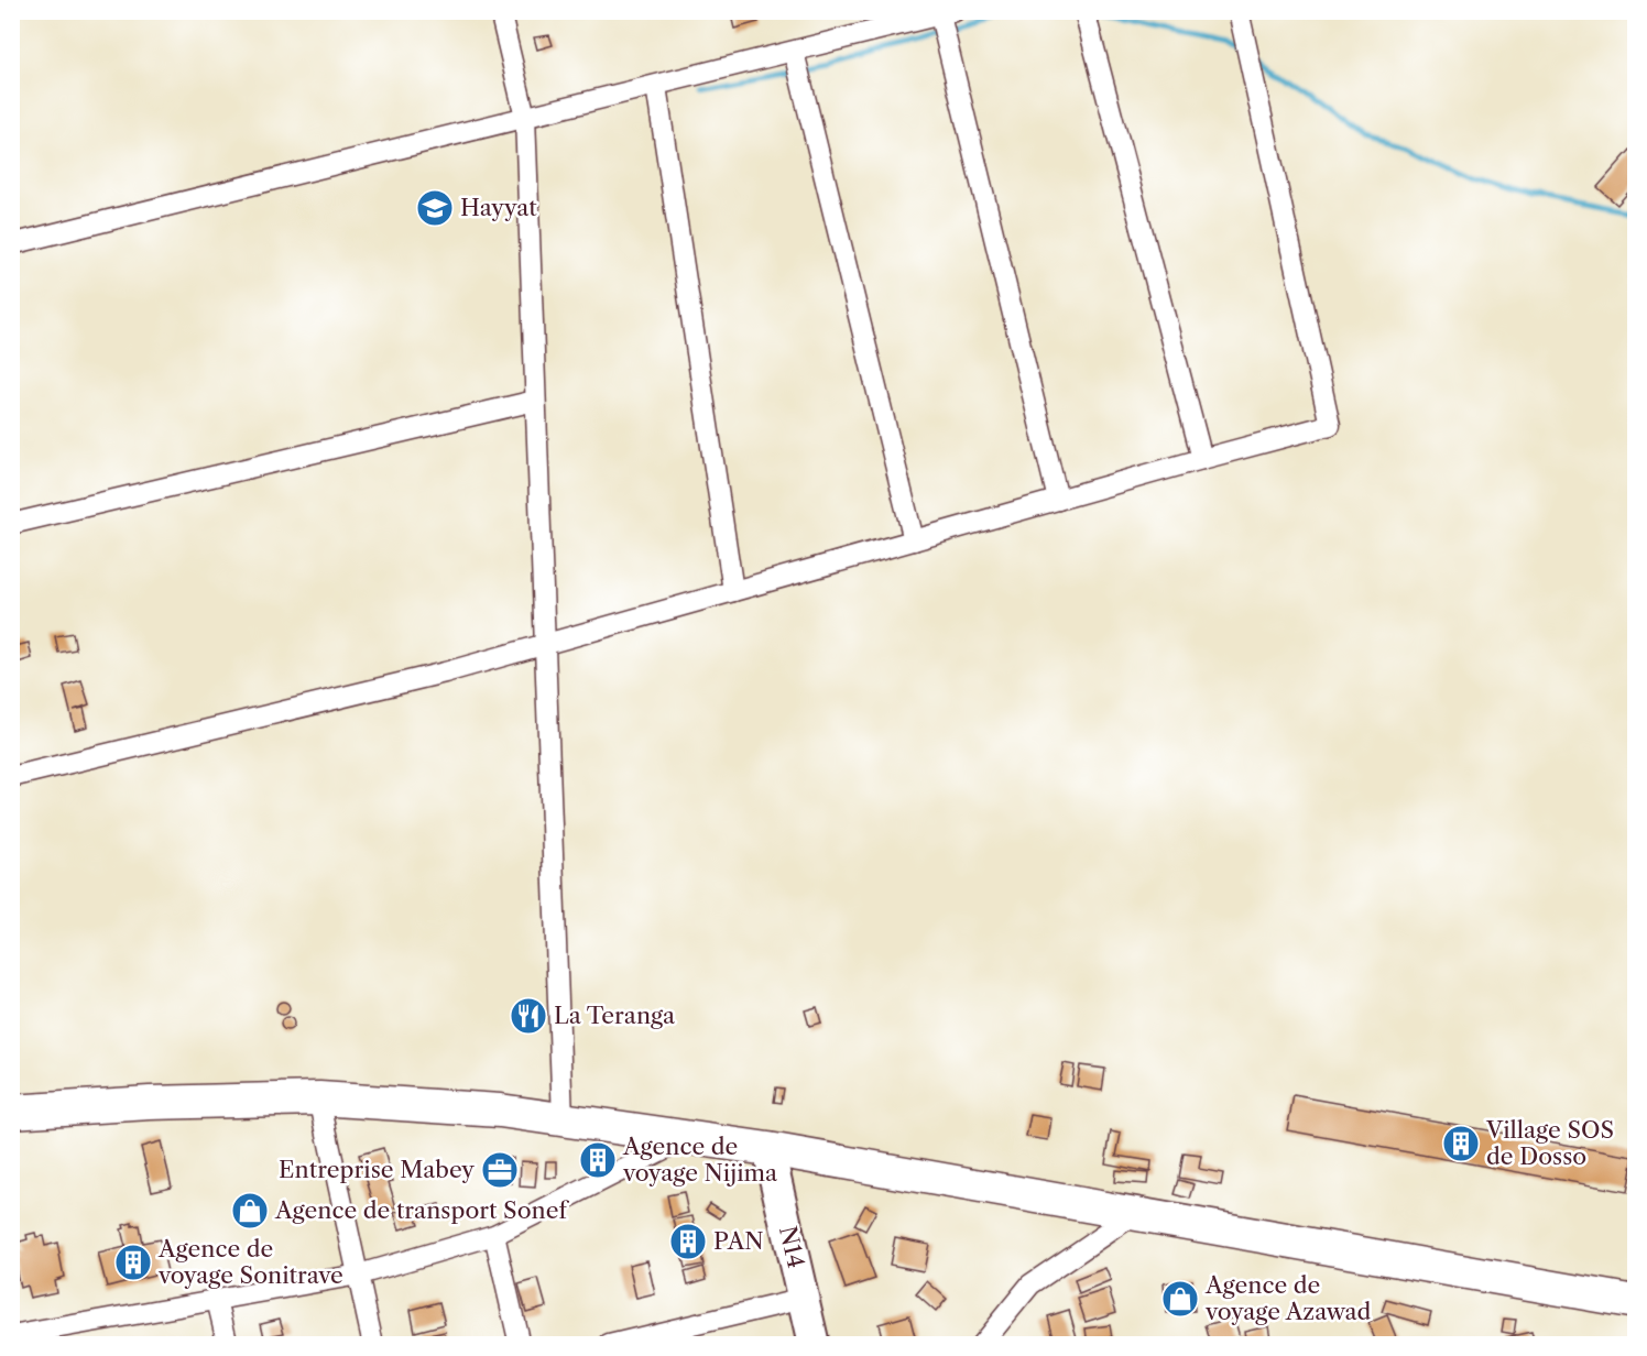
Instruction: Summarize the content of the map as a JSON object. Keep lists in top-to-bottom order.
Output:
{
  "streets": {
    "main road": ["N14"]
  },
  "places": {
    "school or university": ["Hayyat"],
    "restaurant": ["La Teranga"],
    "building": [
      "Village SOS de Dosso",
      "Agence de voyage Nijima",
      "PAN",
      "Agence de voyage Sonitrave"
    ],
    "office": ["Entreprise Mabey"],
    "shop": ["Agence de transport Sonef", "Agence de voyage Azawad"]
  }
}
